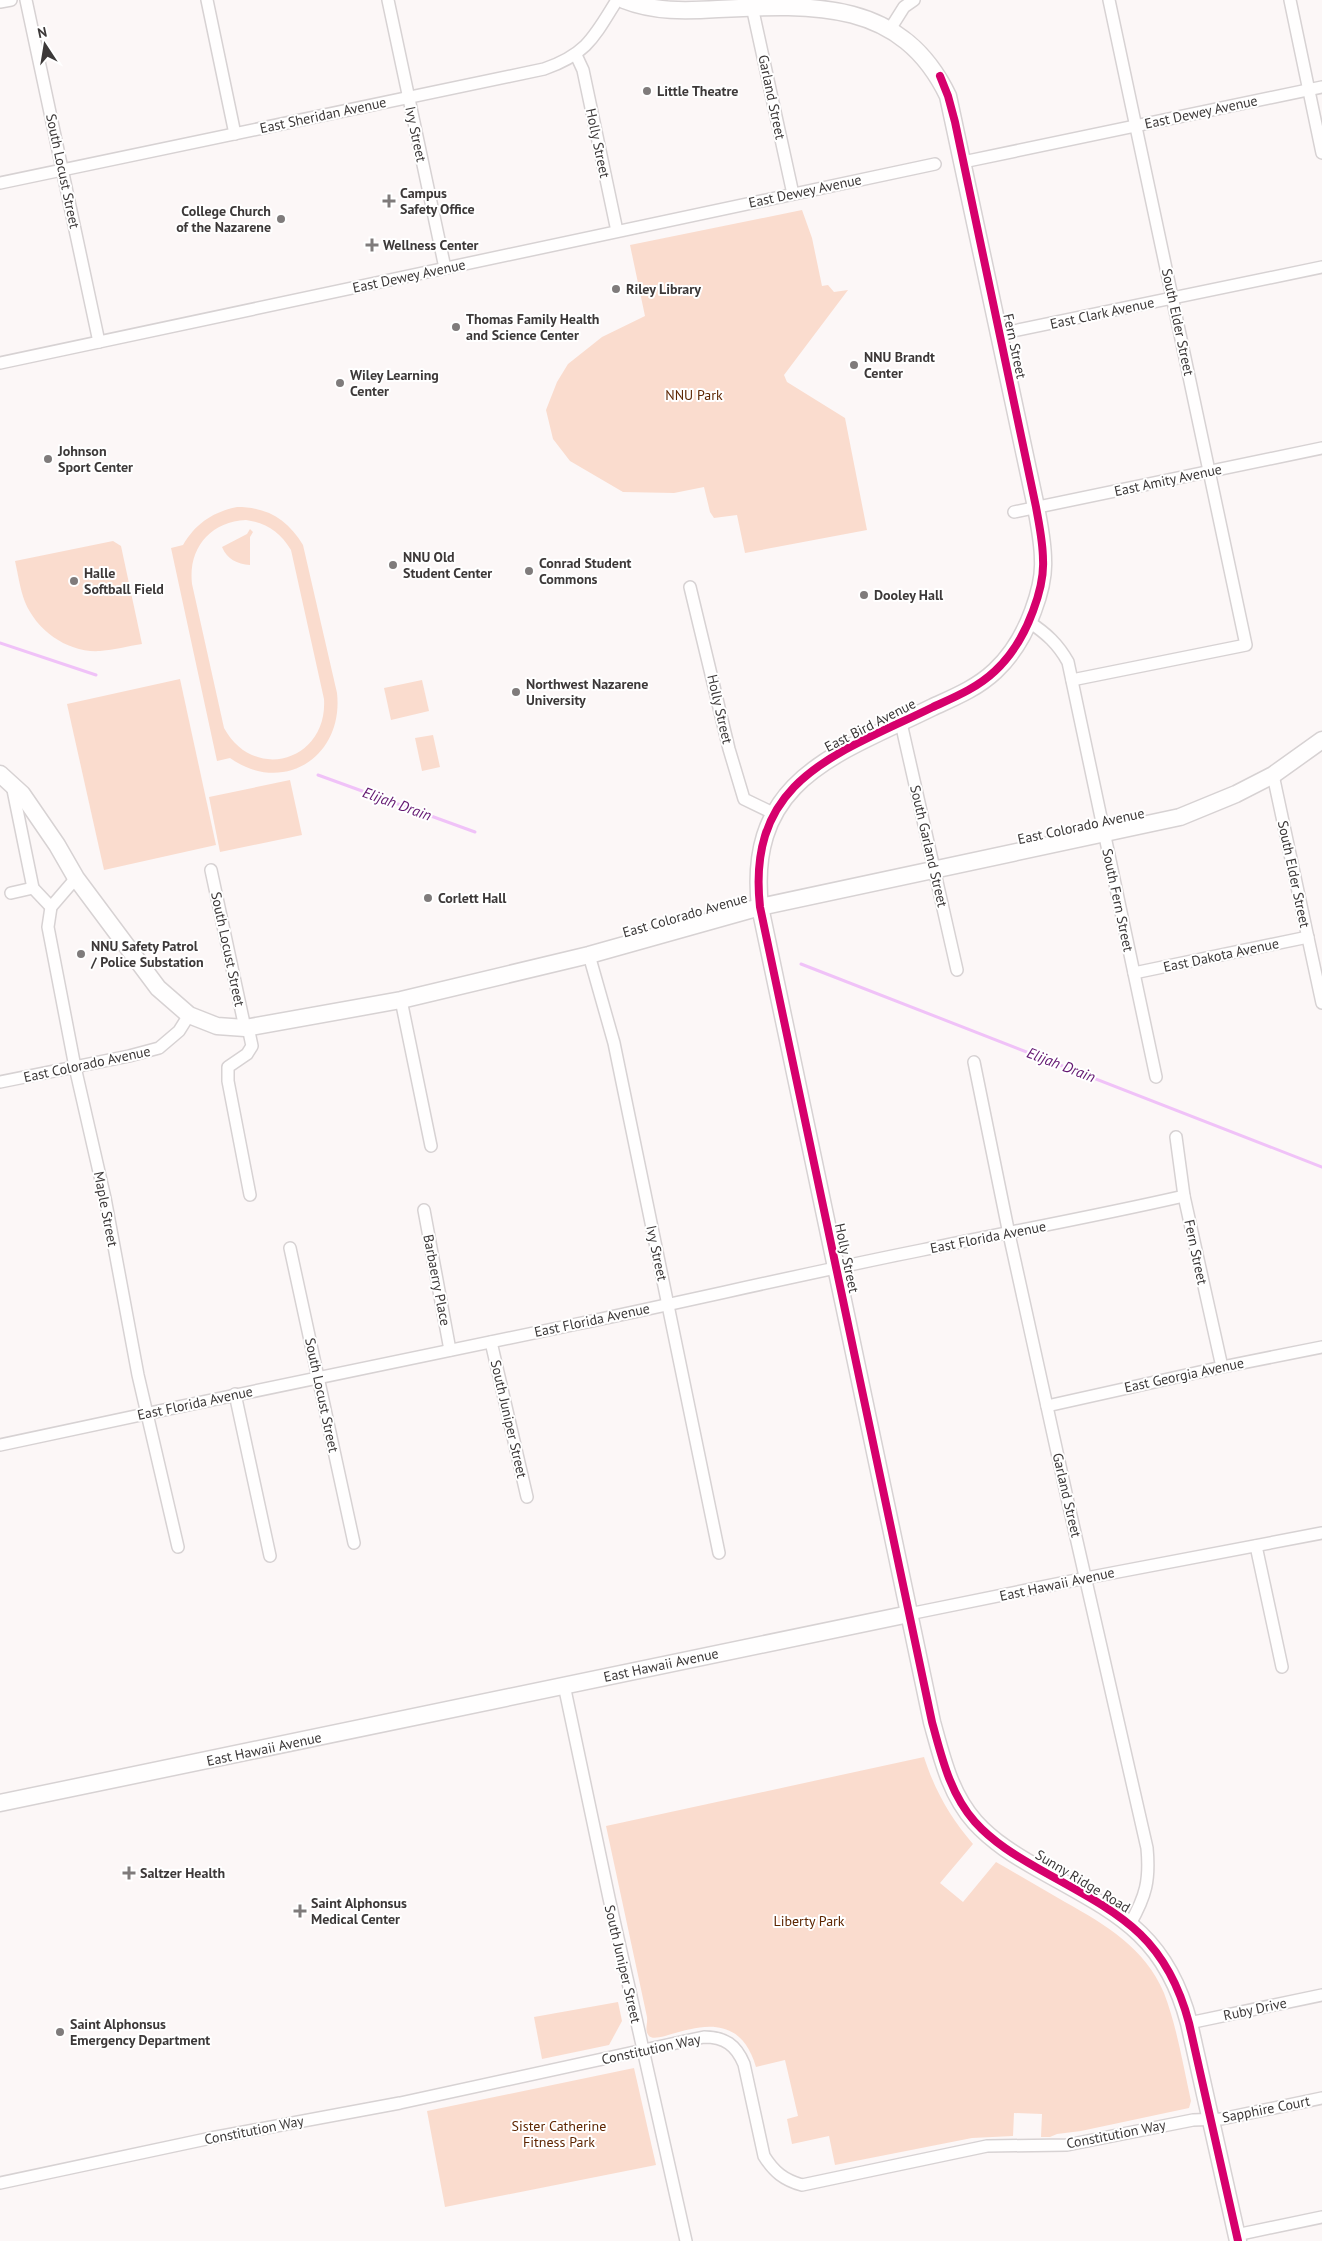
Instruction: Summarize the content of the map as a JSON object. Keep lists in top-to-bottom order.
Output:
{
  "streets": {
    "street": [
      "Garland Street",
      "East Dewey Avenue",
      "East Sheridan Avenue",
      "Ivy Street",
      "Holly Street",
      "South Locust Street",
      "East Clark Avenue",
      "South Elder Street",
      "Fern Street",
      "East Amity Avenue",
      "East Bird Avenue",
      "East Colorado Avenue",
      "South Garland Street",
      "South Fern Street",
      "East Dakota Avenue",
      "Maple Street",
      "East Florida Avenue",
      "Barbaerry Place",
      "East Georgia Avenue",
      "South Juniper Street",
      "East Hawaii Avenue",
      "Sunny Ridge Road",
      "Ruby Drive",
      "Constitution Way",
      "Sapphire Court"
    ]
  },
  "crossings": [
    ["Garland Street", "East Dewey Avenue"],
    ["Garland Street", "East Florida Avenue"],
    ["Garland Street", "East Georgia Avenue"],
    ["Garland Street", "East Hawaii Avenue"],
    ["Garland Street", "Sunny Ridge Road"],
    ["East Dewey Avenue", "Ivy Street"],
    ["East Dewey Avenue", "Holly Street"],
    ["East Dewey Avenue", "South Locust Street"],
    ["East Dewey Avenue", "South Elder Street"],
    ["East Dewey Avenue", "Fern Street"],
    ["East Sheridan Avenue", "Ivy Street"],
    ["East Sheridan Avenue", "Holly Street"],
    ["East Sheridan Avenue", "South Locust Street"],
    ["Ivy Street", "East Colorado Avenue"],
    ["Ivy Street", "East Florida Avenue"],
    ["Holly Street", "East Bird Avenue"],
    ["Holly Street", "East Colorado Avenue"],
    ["Holly Street", "East Florida Avenue"],
    ["Holly Street", "East Hawaii Avenue"],
    ["Holly Street", "Sunny Ridge Road"],
    ["South Locust Street", "East Colorado Avenue"],
    ["South Locust Street", "East Florida Avenue"],
    ["East Clark Avenue", "South Elder Street"],
    ["East Clark Avenue", "Fern Street"],
    ["South Elder Street", "East Amity Avenue"],
    ["South Elder Street", "East Colorado Avenue"],
    ["South Elder Street", "South Fern Street"],
    ["South Elder Street", "East Dakota Avenue"],
    ["Fern Street", "East Amity Avenue"],
    ["Fern Street", "East Bird Avenue"],
    ["Fern Street", "South Fern Street"],
    ["Fern Street", "East Florida Avenue"],
    ["Fern Street", "East Georgia Avenue"],
    ["East Bird Avenue", "East Colorado Avenue"],
    ["East Bird Avenue", "South Garland Street"],
    ["East Bird Avenue", "South Fern Street"],
    ["East Colorado Avenue", "South Garland Street"],
    ["East Colorado Avenue", "South Fern Street"],
    ["East Colorado Avenue", "Maple Street"],
    ["South Fern Street", "East Dakota Avenue"],
    ["Maple Street", "East Florida Avenue"],
    ["East Florida Avenue", "Barbaerry Place"],
    ["East Florida Avenue", "South Juniper Street"],
    ["South Juniper Street", "East Hawaii Avenue"],
    ["South Juniper Street", "Constitution Way"],
    ["East Hawaii Avenue", "Sunny Ridge Road"],
    ["Sunny Ridge Road", "Ruby Drive"],
    ["Sunny Ridge Road", "Constitution Way"],
    ["Sunny Ridge Road", "Sapphire Court"],
    ["Constitution Way", "Sapphire Court"]
  ],
  "water": ["Elijah Drain"],
  "parks": ["NNU Park", "Liberty Park", "Sister Catherine Fitness Park"],
  "places": {
    "other": [
      "Little Theatre",
      "College Church of the Nazarene",
      "Riley Library",
      "Thomas Family Health and Science Center",
      "NNU Brandt Center",
      "Wiley Learning Center",
      "Johnson Sport Center",
      "NNU Old Student Center",
      "Conrad Student Commons",
      "Halle Softball Field",
      "Dooley Hall",
      "Northwest Nazarene University",
      "Corlett Hall",
      "NNU Safety Patrol / Police Substation",
      "Saint Alphonsus Emergency Department"
    ],
    "health": [
      "Campus Safety Office",
      "Wellness Center",
      "Saltzer Health",
      "Saint Alphonsus Medical Center"
    ]
  },
  "north": "top"
}
